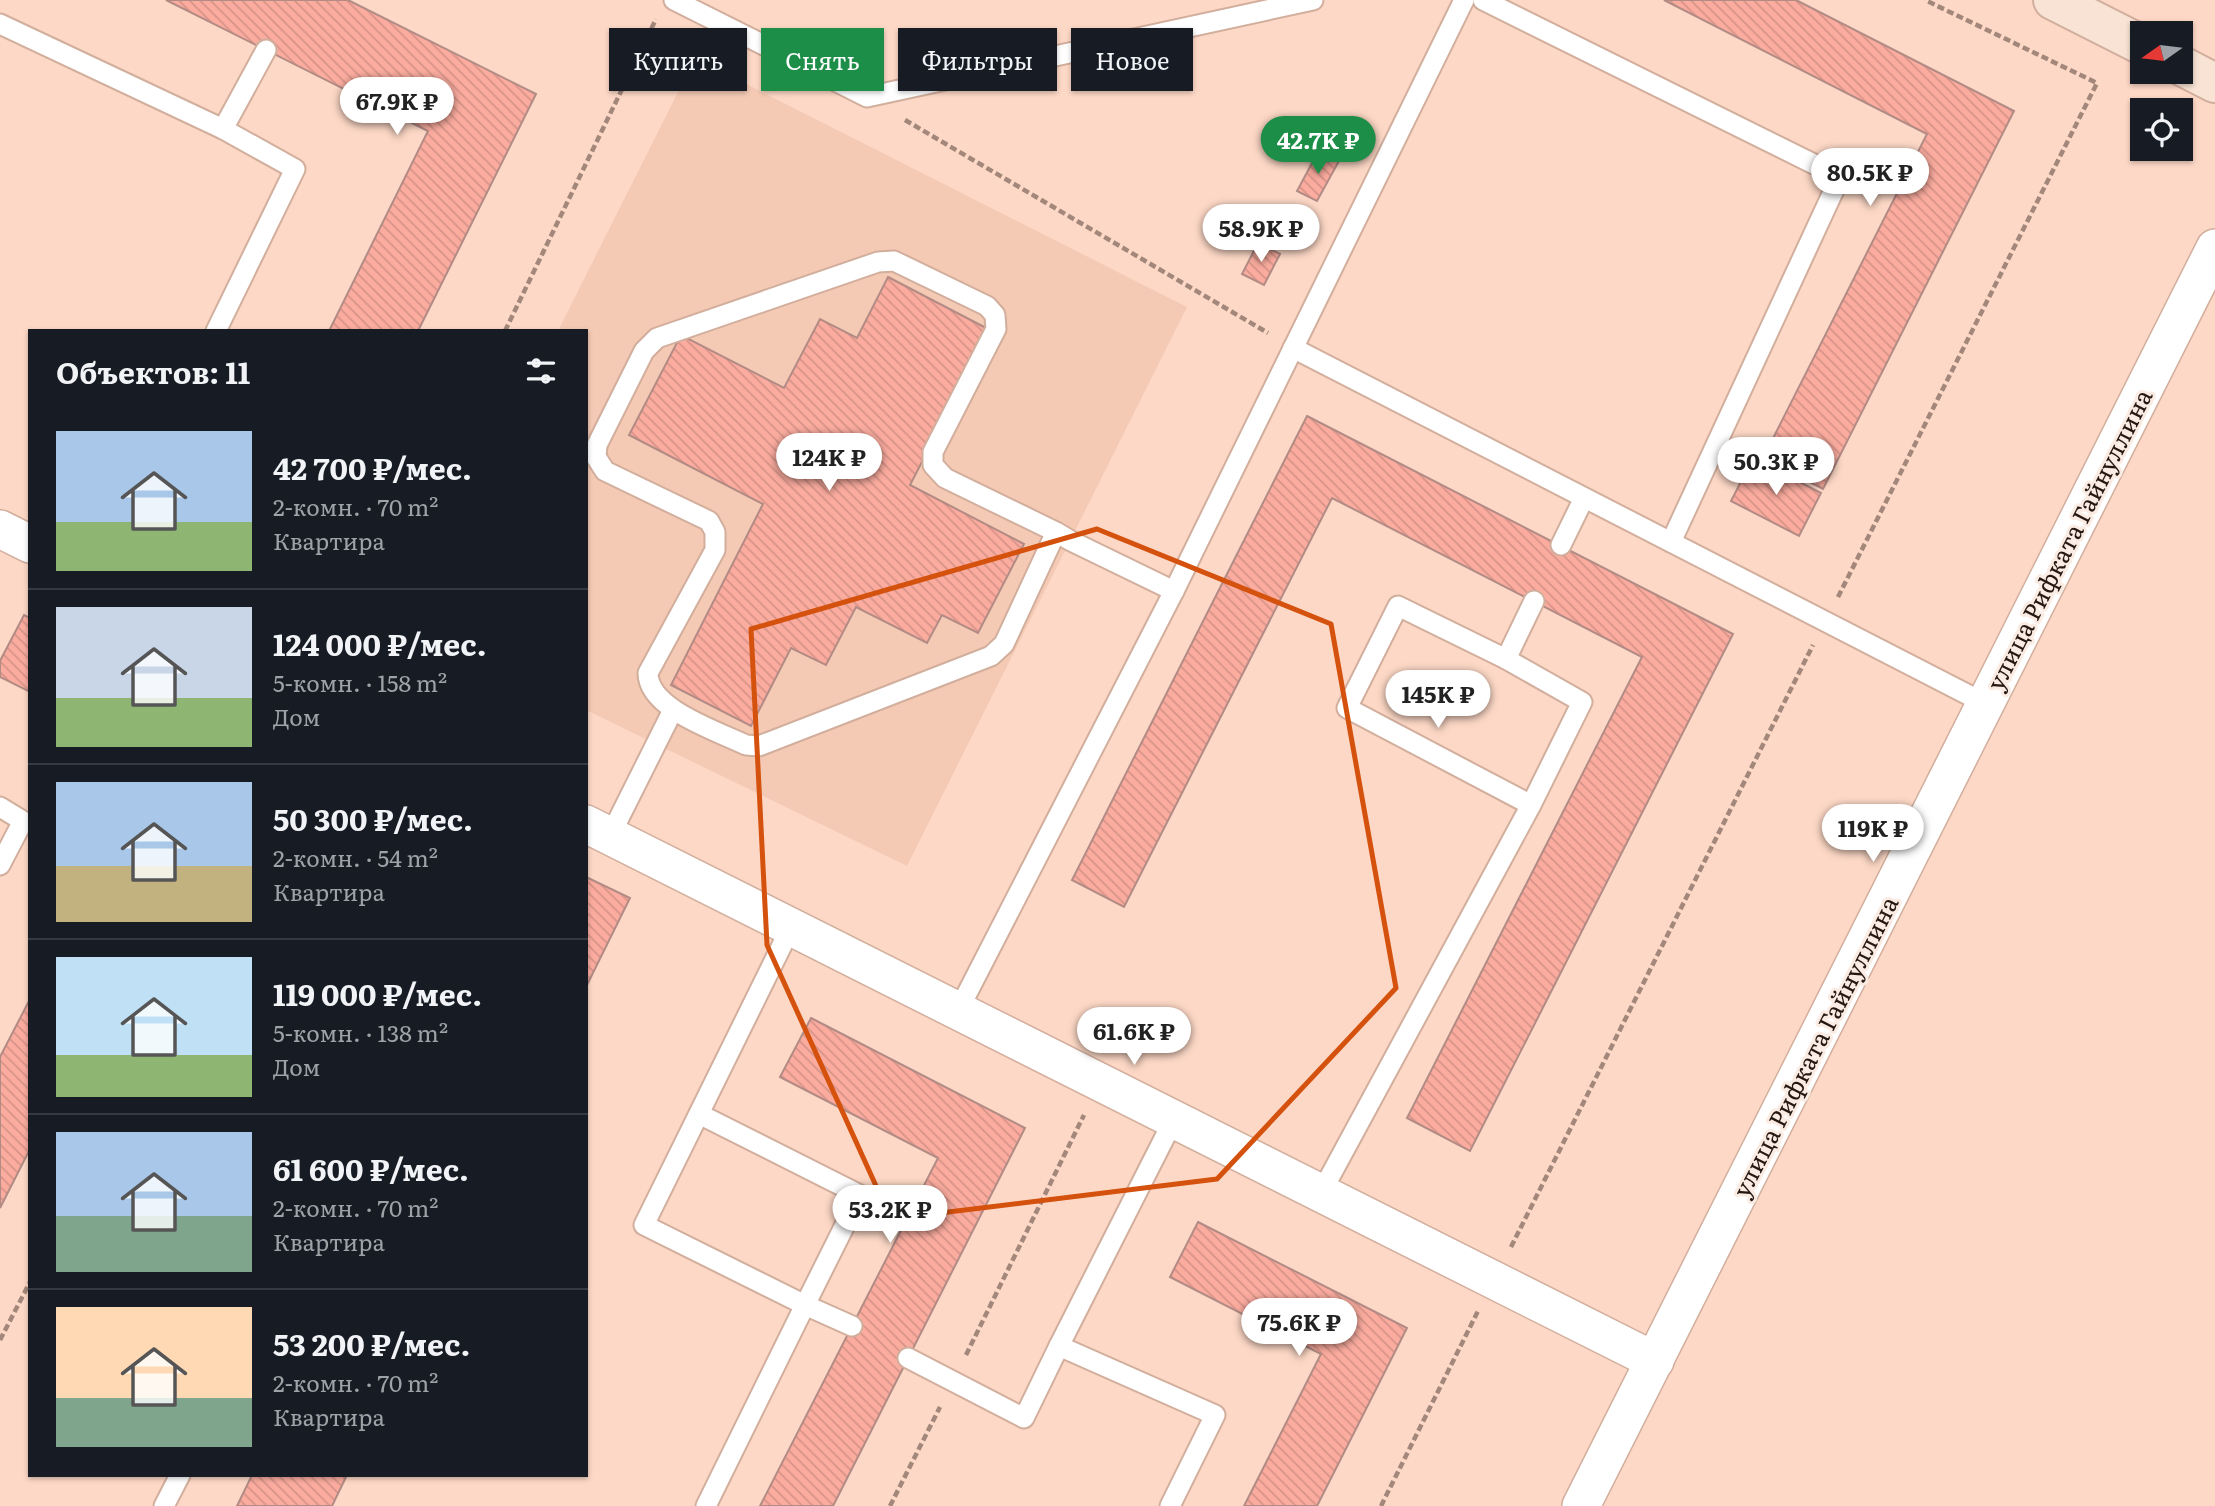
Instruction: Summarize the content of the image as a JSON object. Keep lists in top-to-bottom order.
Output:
{
  "streets": {
    "street": ["улица Рифката Гайнуллина"]
  },
  "north": "left",
  "page": {
    "chip": [
      "Купить",
      "Снять",
      "Фильтры",
      "Новое"
    ],
    "price": [
      "67.9K ₽",
      "42.7K ₽",
      "80.5K ₽",
      "58.9K ₽",
      "124K ₽",
      "50.3K ₽",
      "145K ₽",
      "119K ₽",
      "61.6K ₽",
      "53.2K ₽",
      "75.6K ₽"
    ],
    "heading": "Объектов: 11",
    "list": [
      {
        "name": "42 700 ₽/мес.",
        "note": "2-комн. · 70 m² · Квартира"
      },
      {
        "name": "124 000 ₽/мес.",
        "note": "5-комн. · 158 m² · Дом"
      },
      {
        "name": "50 300 ₽/мес.",
        "note": "2-комн. · 54 m² · Квартира"
      },
      {
        "name": "119 000 ₽/мес.",
        "note": "5-комн. · 138 m² · Дом"
      },
      {
        "name": "61 600 ₽/мес.",
        "note": "2-комн. · 70 m² · Квартира"
      },
      {
        "name": "53 200 ₽/мес.",
        "note": "2-комн. · 70 m² · Квартира"
      }
    ]
  }
}
